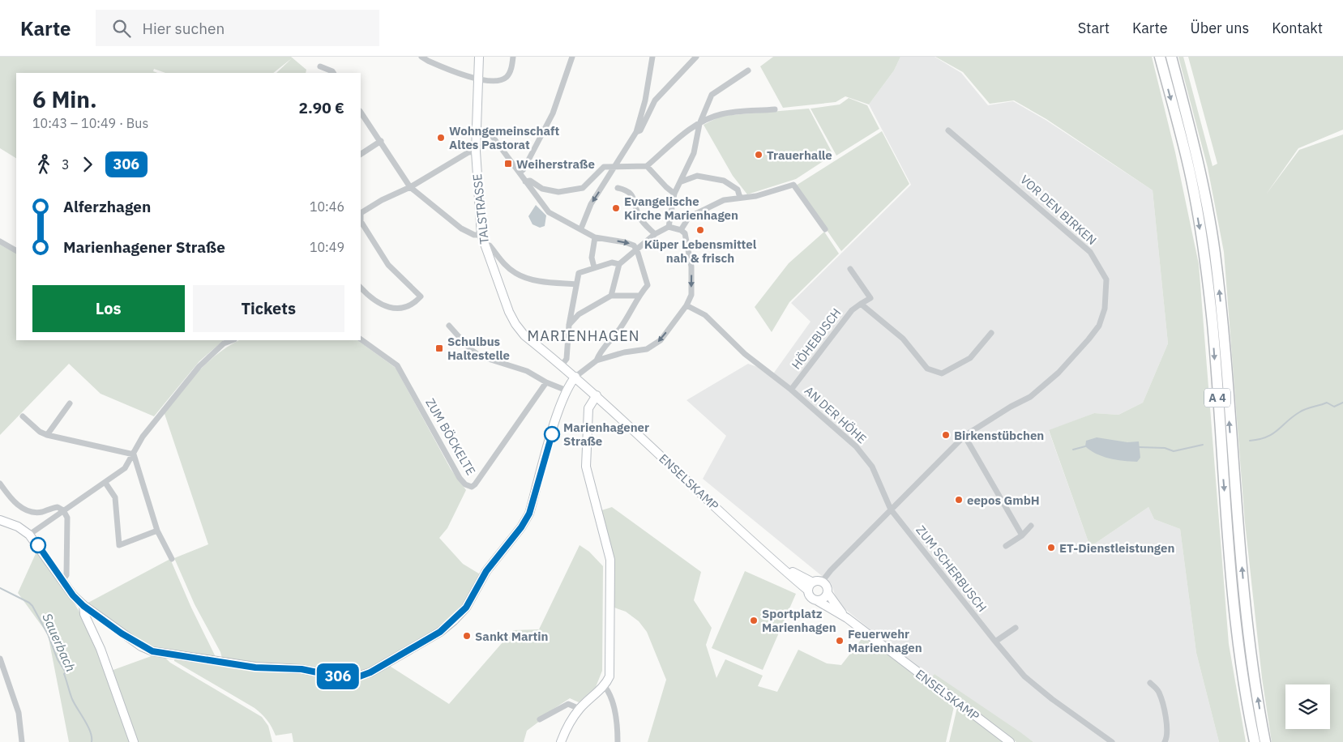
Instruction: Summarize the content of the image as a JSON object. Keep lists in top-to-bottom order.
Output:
{
  "streets": {
    "highway": ["A 4"],
    "main road": ["TALSTRASSE", "ENSELSKAMP"],
    "street": [
      "VOR DEN BIRKEN",
      "HÖHEBUSCH",
      "AN DER HÖHE",
      "ZUM BÖCKELTE",
      "ZUM SCHERBUSCH"
    ]
  },
  "crossings": [
    ["TALSTRASSE", "ENSELSKAMP"],
    ["VOR DEN BIRKEN", "AN DER HÖHE"],
    ["VOR DEN BIRKEN", "ZUM SCHERBUSCH"],
    ["HÖHEBUSCH", "AN DER HÖHE"],
    ["AN DER HÖHE", "ZUM SCHERBUSCH"]
  ],
  "districts": ["MARIENHAGEN"],
  "water": ["Sauerbach"],
  "places": {
    "other": [
      "Wohngemeinschaft Altes Pastorat",
      "Trauerhalle",
      "Evangelische Kirche Marienhagen",
      "Küper Lebensmittel nah & frisch",
      "Marienhagener Straße",
      "Birkenstübchen",
      "eepos GmbH",
      "ET-Dienstleistungen",
      "Sportplatz Marienhagen",
      "Sankt Martin",
      "Feuerwehr Marienhagen"
    ],
    "transit": ["Weiherstraße", "Schulbus Haltestelle"]
  },
  "lines": ["bus line 306"],
  "page": {
    "header": "Karte",
    "search": "Hier suchen",
    "nav": [
      "Start",
      "Karte",
      "Über uns",
      "Kontakt"
    ],
    "on_map": "306",
    "heading": ["6 Min.", "10:43 – 10:49 · Bus", "2.90 €"],
    "legs": ["3", "306"],
    "list": [
      {
        "name": "Alferzhagen",
        "value": "10:46"
      },
      {
        "name": "Marienhagener Straße",
        "value": "10:49"
      }
    ],
    "buttons": ["Los", "Tickets"]
  }
}
